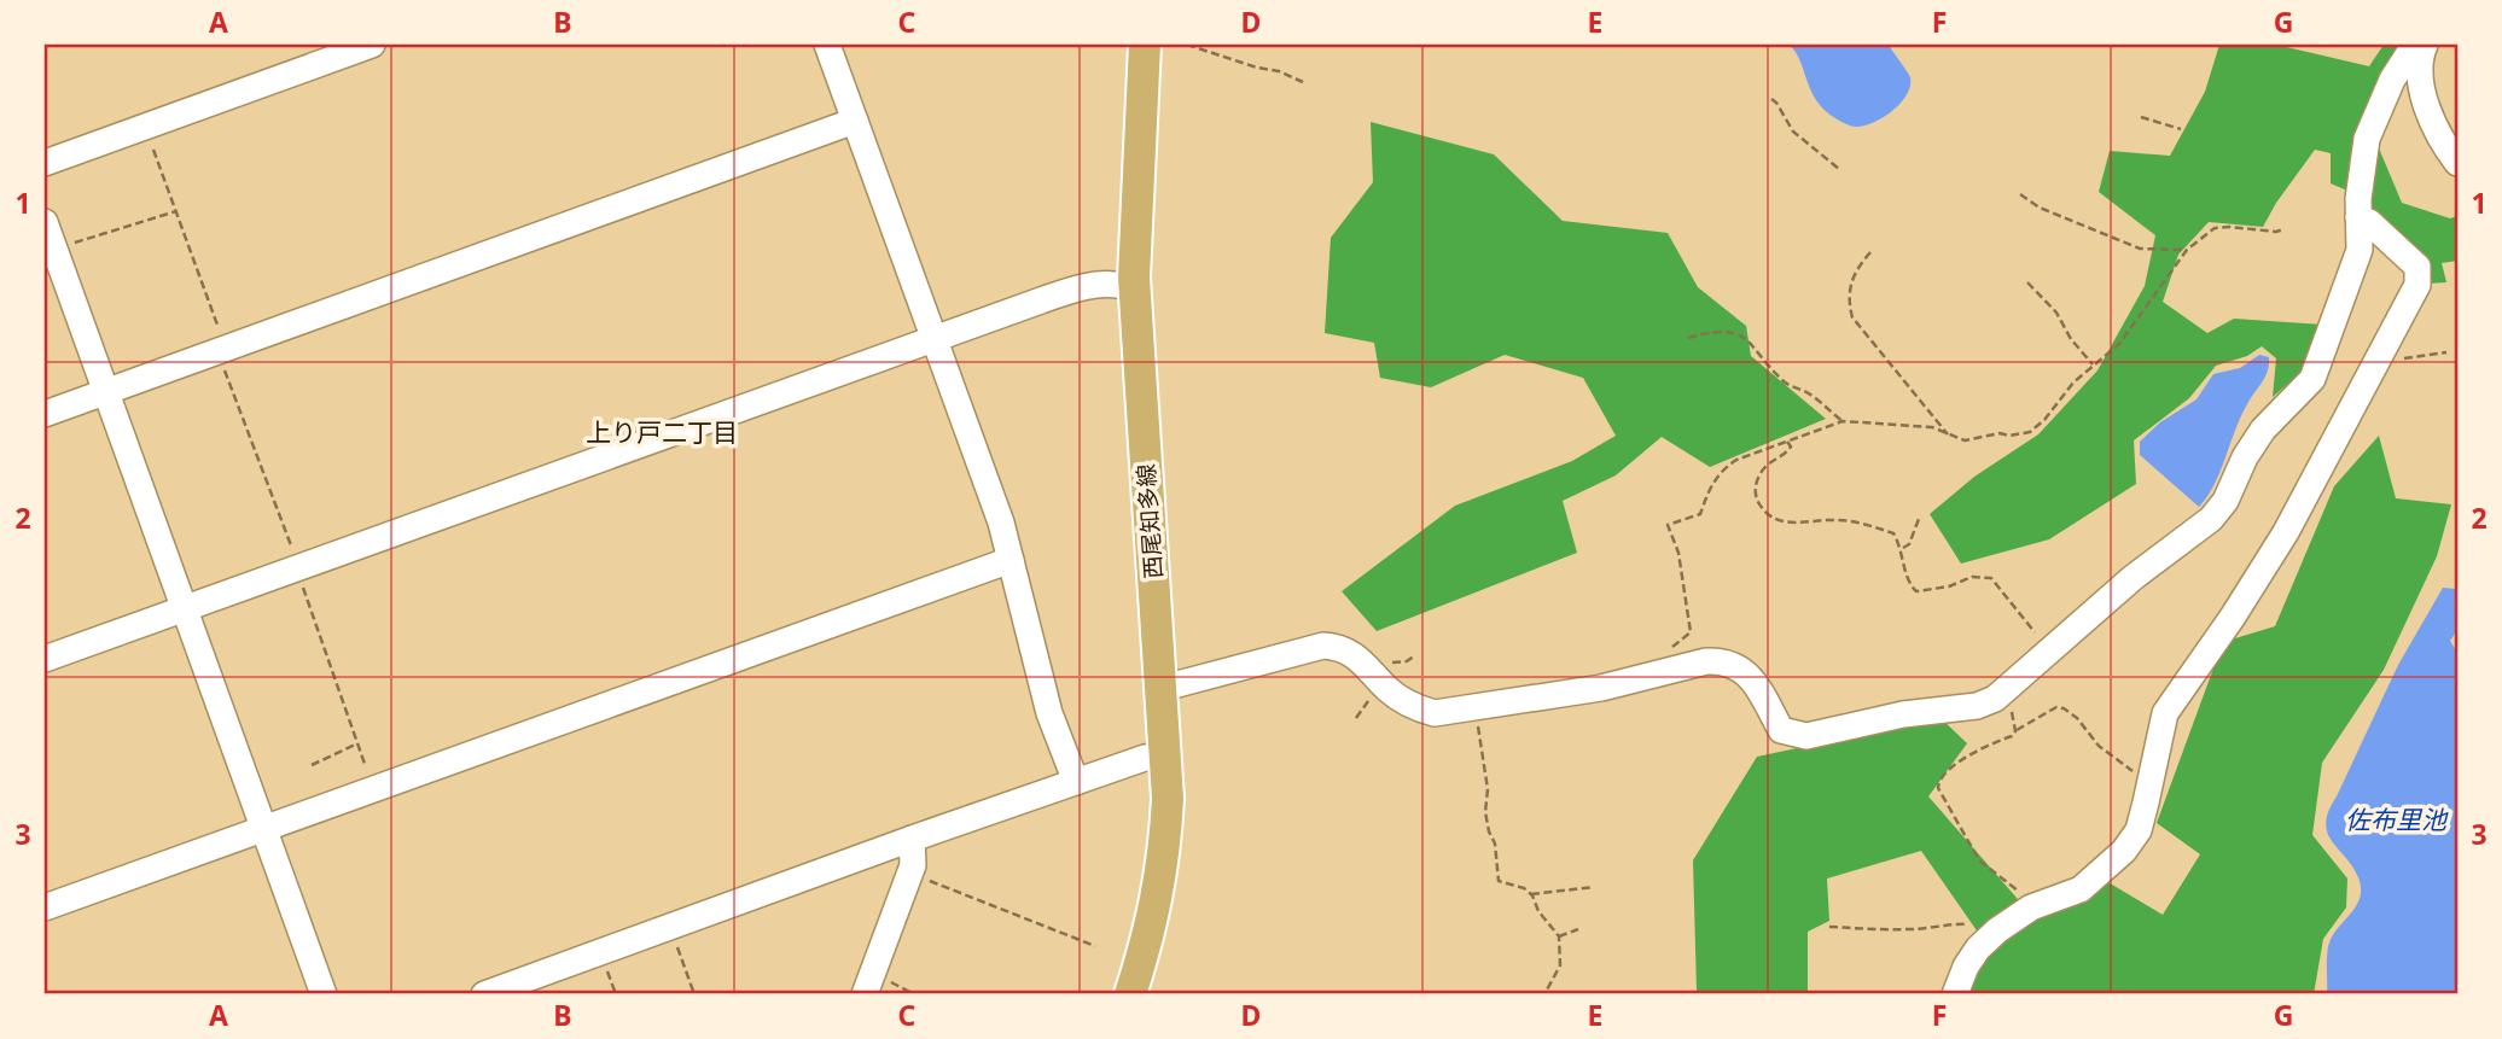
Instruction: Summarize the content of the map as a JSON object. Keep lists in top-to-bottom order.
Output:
{
  "streets": {
    "main road": ["西尾知多線"]
  },
  "districts": ["上り戸二丁目"],
  "water": ["佐布里池"],
  "grid": {
    "columns": [
      "A",
      "B",
      "C",
      "D",
      "E",
      "F",
      "G"
    ],
    "rows": ["1", "2", "3"]
  }
}
